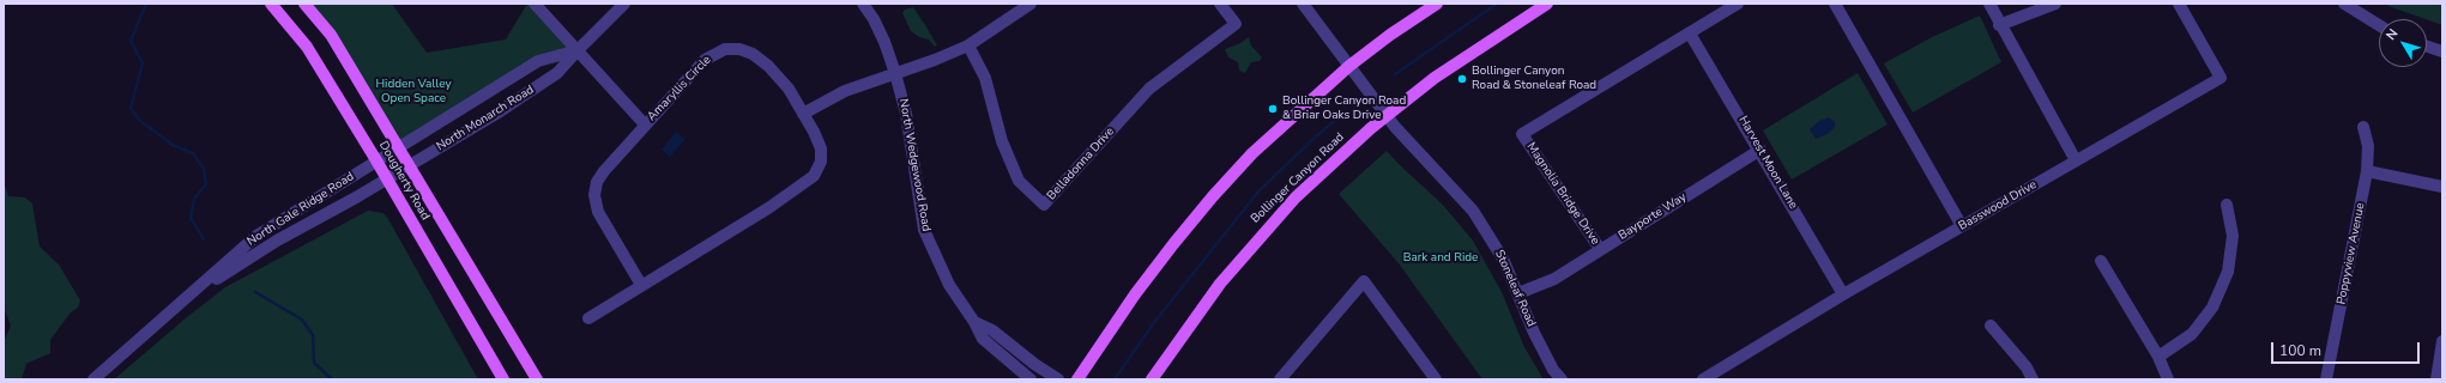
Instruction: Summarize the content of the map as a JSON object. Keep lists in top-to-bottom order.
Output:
{
  "streets": {
    "main road": ["Bollinger Canyon Road", "Dougherty Road"],
    "street": [
      "Amaryllis Circle",
      "North Monarch Road",
      "Harvest Moon Lane",
      "Belladonna Drive",
      "North Wedgewood Road",
      "Magnolia Bridge Drive",
      "Basswood Drive",
      "North Gale Ridge Road",
      "Bayporte Way",
      "Poppyview Avenue",
      "Stoneleaf Road"
    ]
  },
  "crossings": [
    ["North Monarch Road", "Dougherty Road"],
    ["North Monarch Road", "North Gale Ridge Road"],
    ["Harvest Moon Lane", "Magnolia Bridge Drive"],
    ["Harvest Moon Lane", "Basswood Drive"],
    ["Harvest Moon Lane", "Bayporte Way"],
    ["Bollinger Canyon Road", "Stoneleaf Road"],
    ["Dougherty Road", "North Gale Ridge Road"],
    ["Magnolia Bridge Drive", "Bayporte Way"],
    ["Bayporte Way", "Stoneleaf Road"]
  ],
  "parks": ["Hidden Valley Open Space", "Bark and Ride"],
  "places": ["Bollinger Canyon Road & Stoneleaf Road", "Bollinger Canyon Road & Briar Oaks Drive"],
  "scale_bar": "100 m",
  "north": "top left"
}
